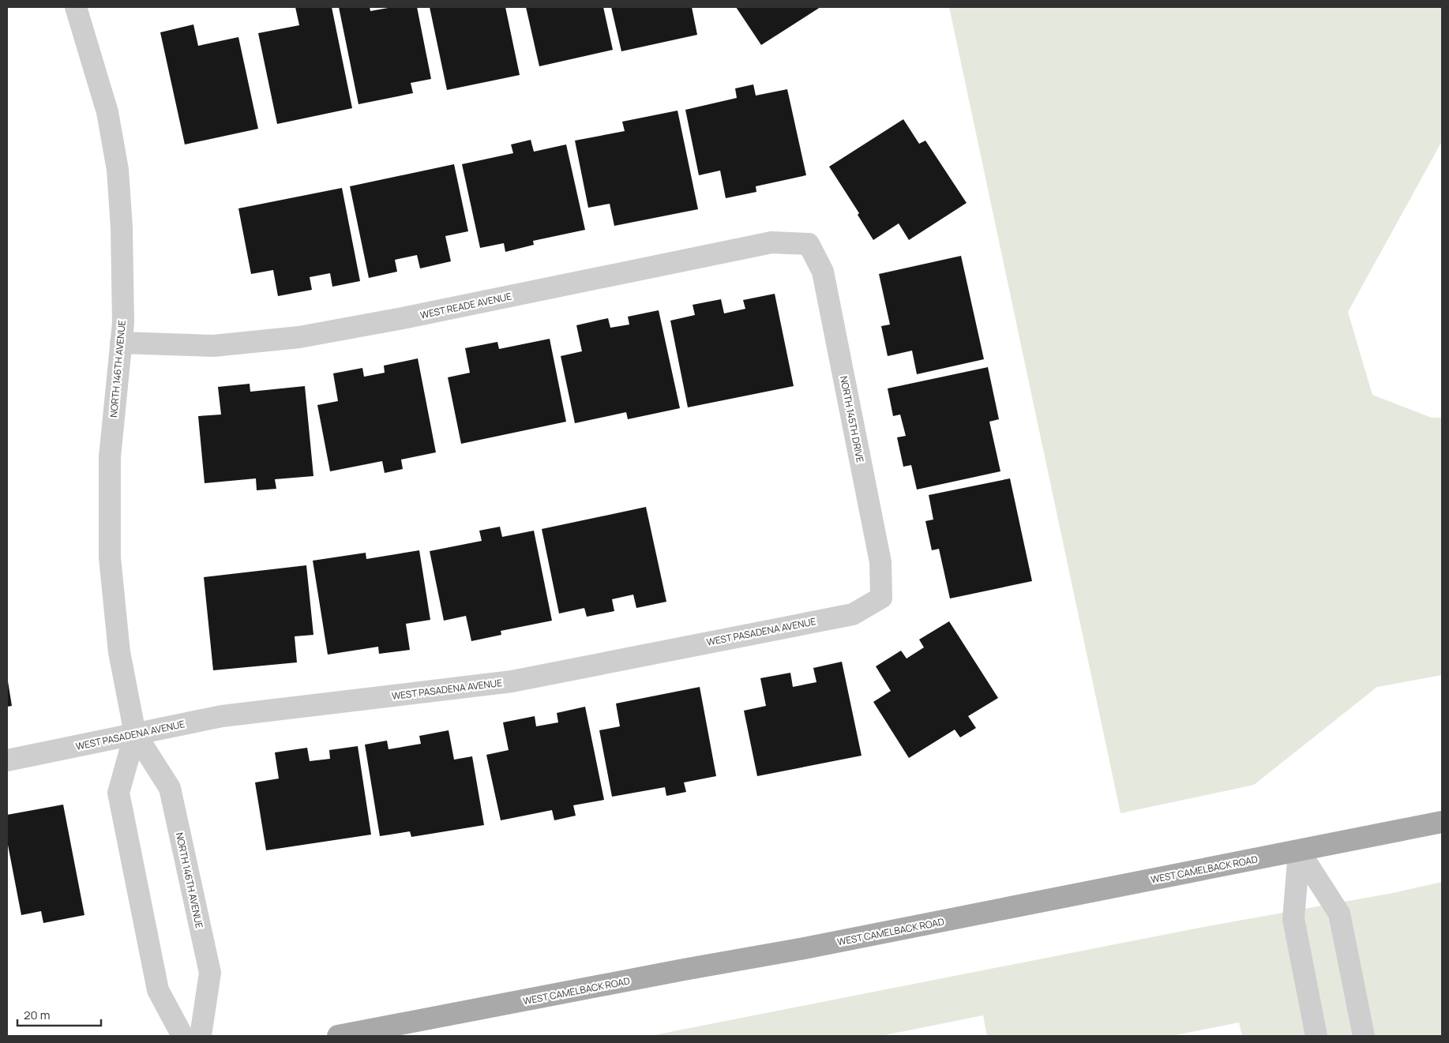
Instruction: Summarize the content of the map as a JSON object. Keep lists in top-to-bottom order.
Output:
{
  "streets": {
    "main road": ["WEST CAMELBACK ROAD"],
    "street": [
      "WEST READE AVENUE",
      "NORTH 146TH AVENUE",
      "NORTH 145TH DRIVE",
      "WEST PASADENA AVENUE"
    ]
  },
  "crossings": [
    ["WEST READE AVENUE", "NORTH 146TH AVENUE"],
    ["WEST READE AVENUE", "NORTH 145TH DRIVE"],
    ["NORTH 146TH AVENUE", "WEST PASADENA AVENUE"],
    ["NORTH 145TH DRIVE", "WEST PASADENA AVENUE"]
  ],
  "scale_bar": "20 m"
}
